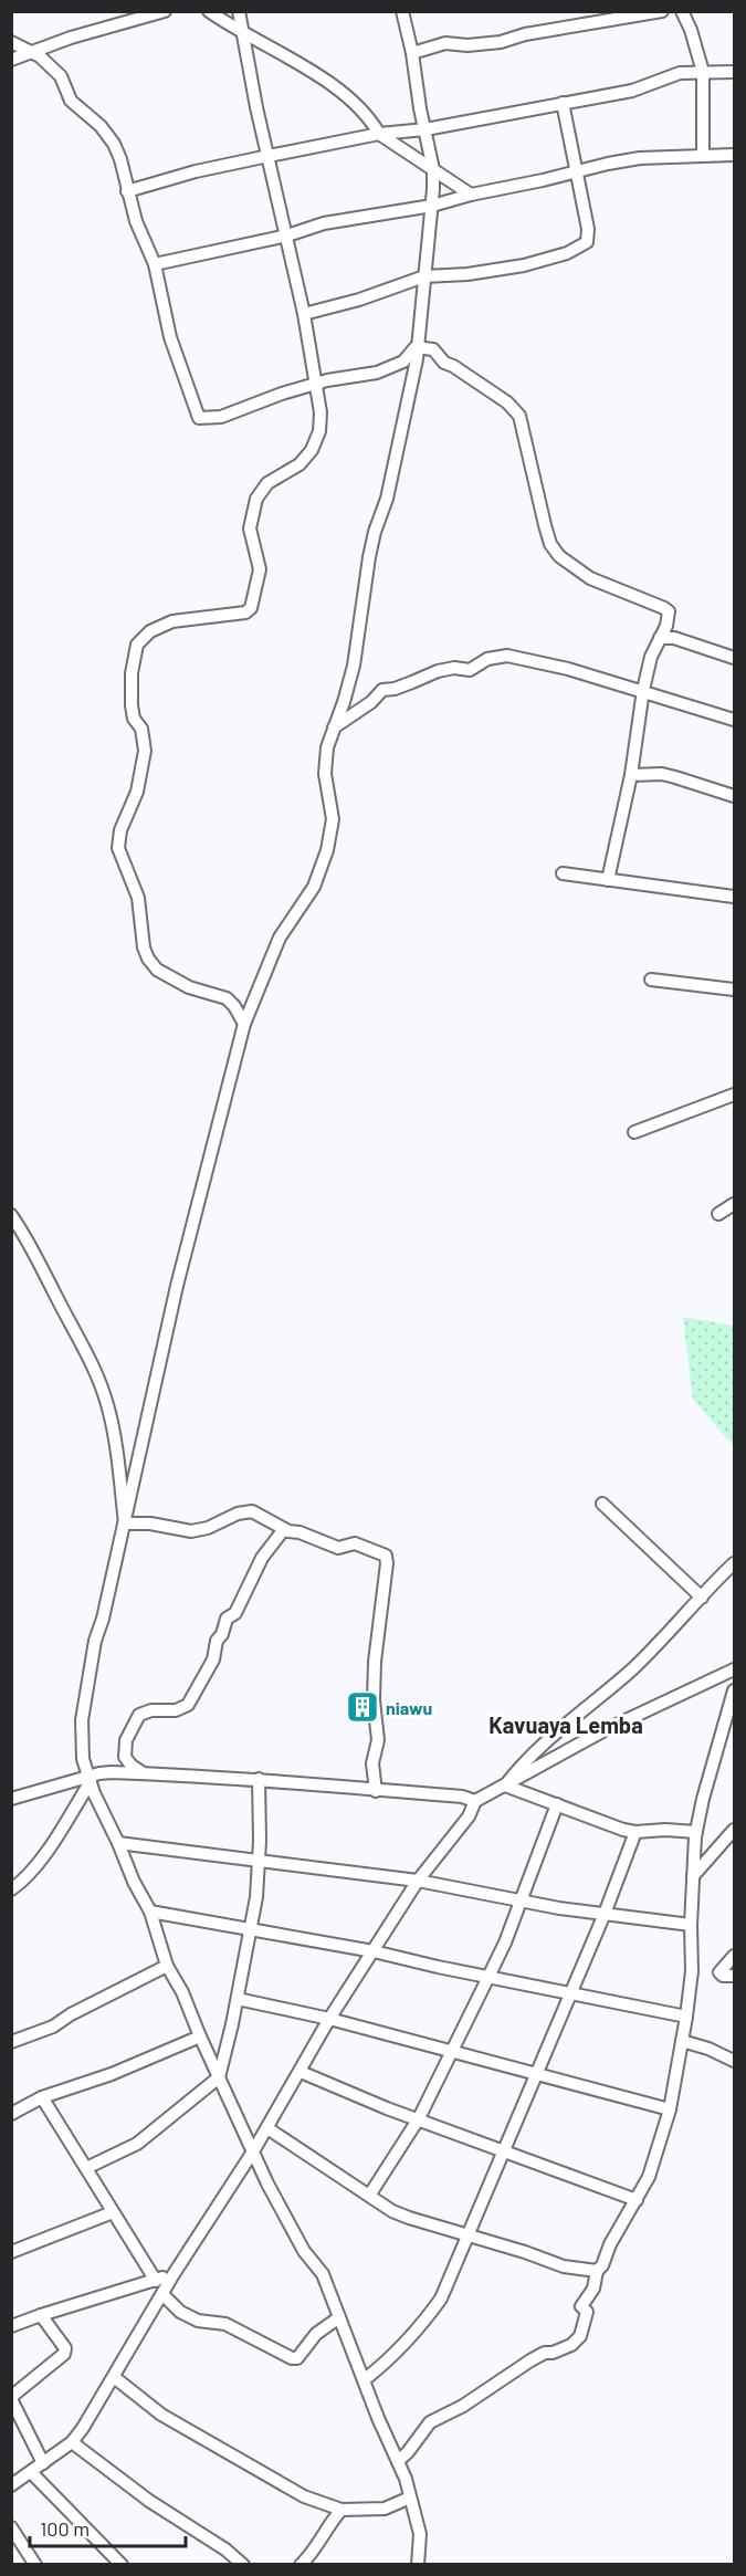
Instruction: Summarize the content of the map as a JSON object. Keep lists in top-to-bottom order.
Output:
{
  "districts": ["Kavuaya Lemba"],
  "places": {
    "building": ["niawu"]
  },
  "scale_bar": "100 m"
}
